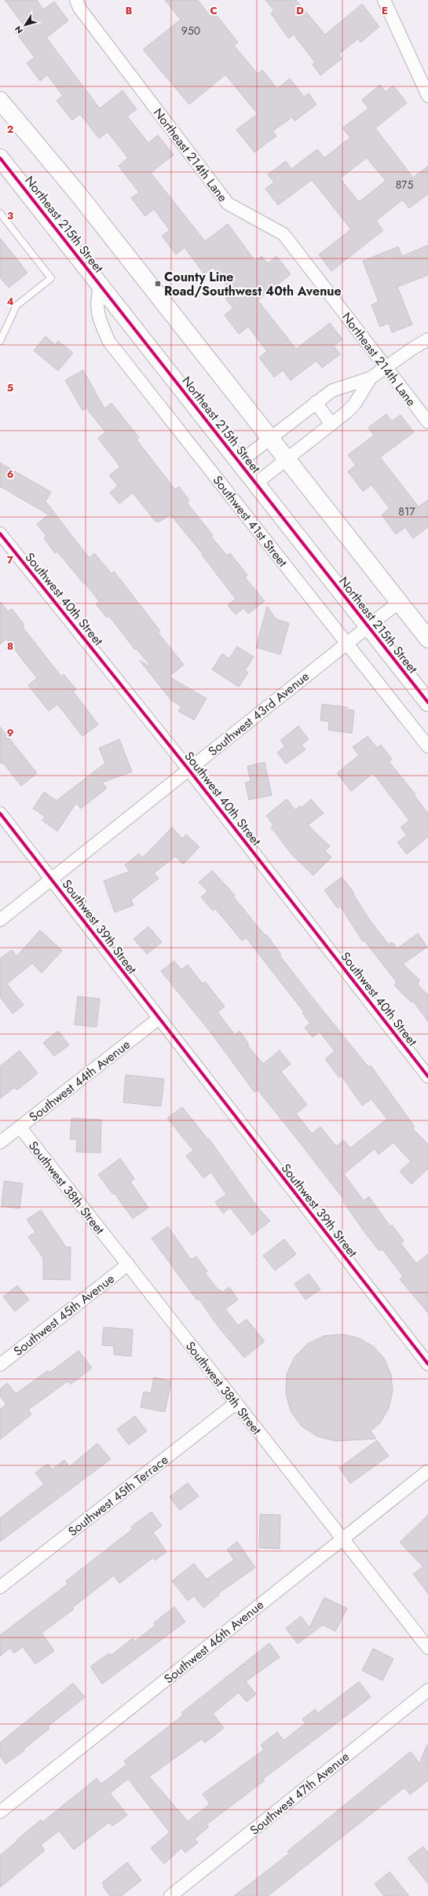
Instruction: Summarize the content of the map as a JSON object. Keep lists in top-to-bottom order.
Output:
{
  "streets": {
    "street": [
      "Northeast 214th Lane",
      "Northeast 215th Street",
      "Southwest 41st Street",
      "Southwest 40th Street",
      "Southwest 43rd Avenue",
      "Southwest 39th Street",
      "Southwest 44th Avenue",
      "Southwest 38th Street",
      "Southwest 45th Avenue",
      "Southwest 45th Terrace",
      "Southwest 46th Avenue",
      "Southwest 47th Avenue"
    ]
  },
  "crossings": [
    ["Northeast 215th Street", "Southwest 41st Street"],
    ["Northeast 215th Street", "Southwest 43rd Avenue"],
    ["Southwest 41st Street", "Southwest 43rd Avenue"],
    ["Southwest 40th Street", "Southwest 43rd Avenue"],
    ["Southwest 43rd Avenue", "Southwest 39th Street"],
    ["Southwest 39th Street", "Southwest 44th Avenue"],
    ["Southwest 44th Avenue", "Southwest 38th Street"],
    ["Southwest 38th Street", "Southwest 45th Avenue"],
    ["Southwest 38th Street", "Southwest 45th Terrace"],
    ["Southwest 38th Street", "Southwest 46th Avenue"]
  ],
  "places": {
    "transit": ["County Line Road/Southwest 40th Avenue"]
  },
  "house_numbers": ["950", "875", "817"],
  "north": "bottom left",
  "grid": {
    "columns": [
      "B",
      "C",
      "D",
      "E"
    ],
    "rows": [
      "2",
      "3",
      "4",
      "5",
      "6",
      "7",
      "8",
      "9"
    ]
  }
}
